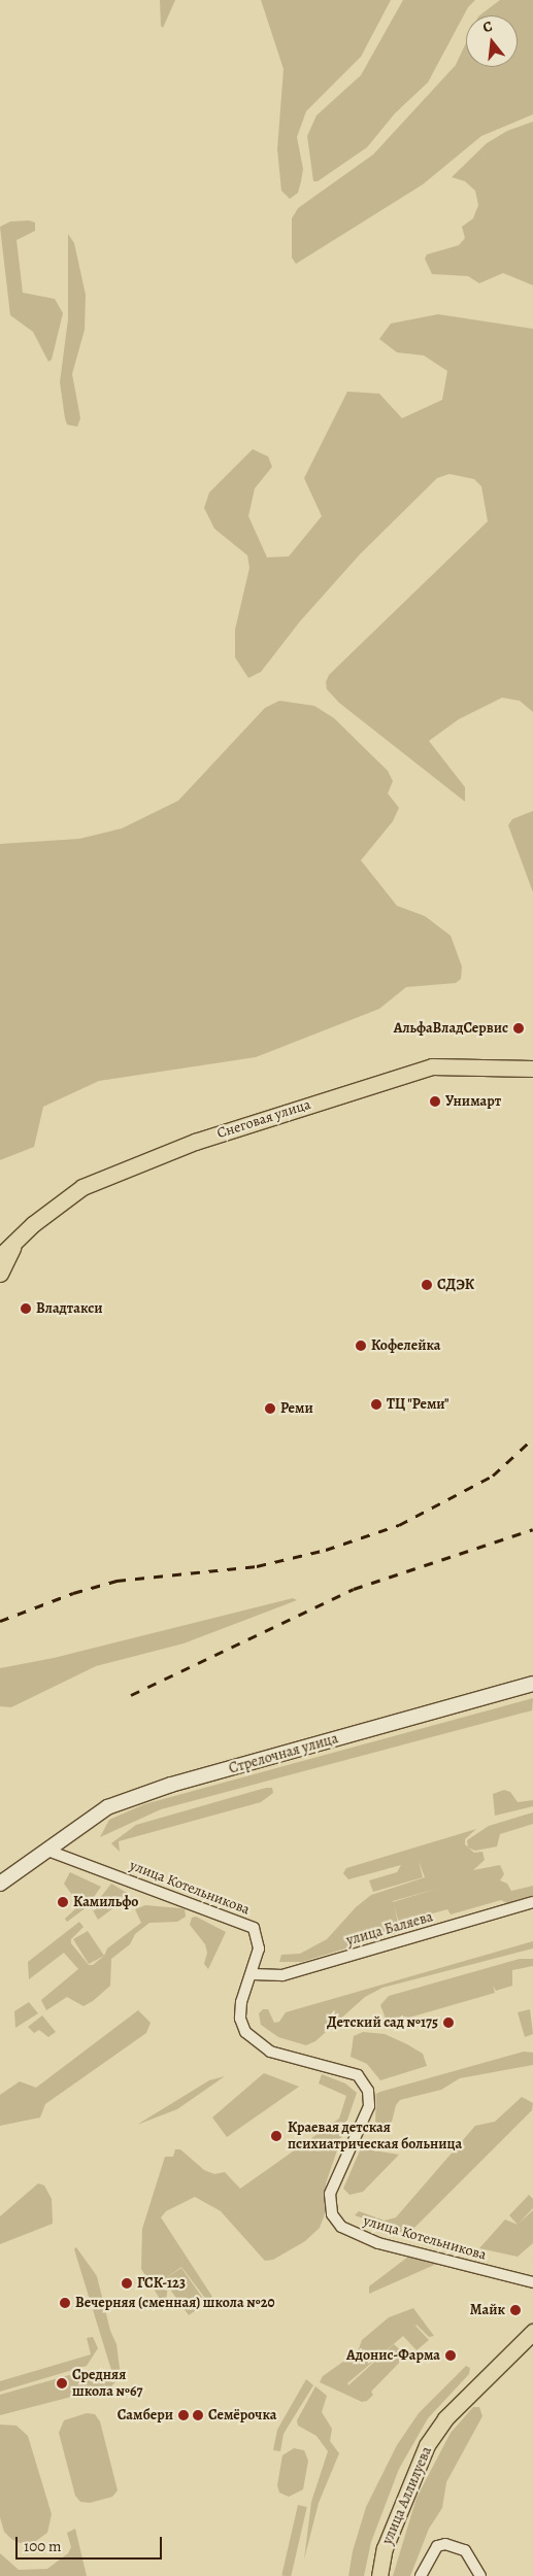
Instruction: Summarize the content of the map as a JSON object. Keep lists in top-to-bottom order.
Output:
{
  "streets": {
    "main road": ["Снеговая улица", "Стрелочная улица", "улица Аллилуева"],
    "street": ["улица Котельникова", "улица Баляева"]
  },
  "crossings": [
    ["Стрелочная улица", "улица Котельникова"],
    ["улица Котельникова", "улица Баляева"]
  ],
  "places": [
    "АльфаВладСервис",
    "Унимарт",
    "СДЭК",
    "Владтакси",
    "Кофелейка",
    "ТЦ \"Реми\"",
    "Реми",
    "Камильфо",
    "Детский сад №175",
    "Краевая детская психиатрическая больница",
    "ГСК-123",
    "Вечерняя (сменная) школа №20",
    "Майк",
    "Адонис-Фарма",
    "Средняя школа №67",
    "Самбери",
    "Семёрочка"
  ],
  "scale_bar": "100 m",
  "north": "top"
}
